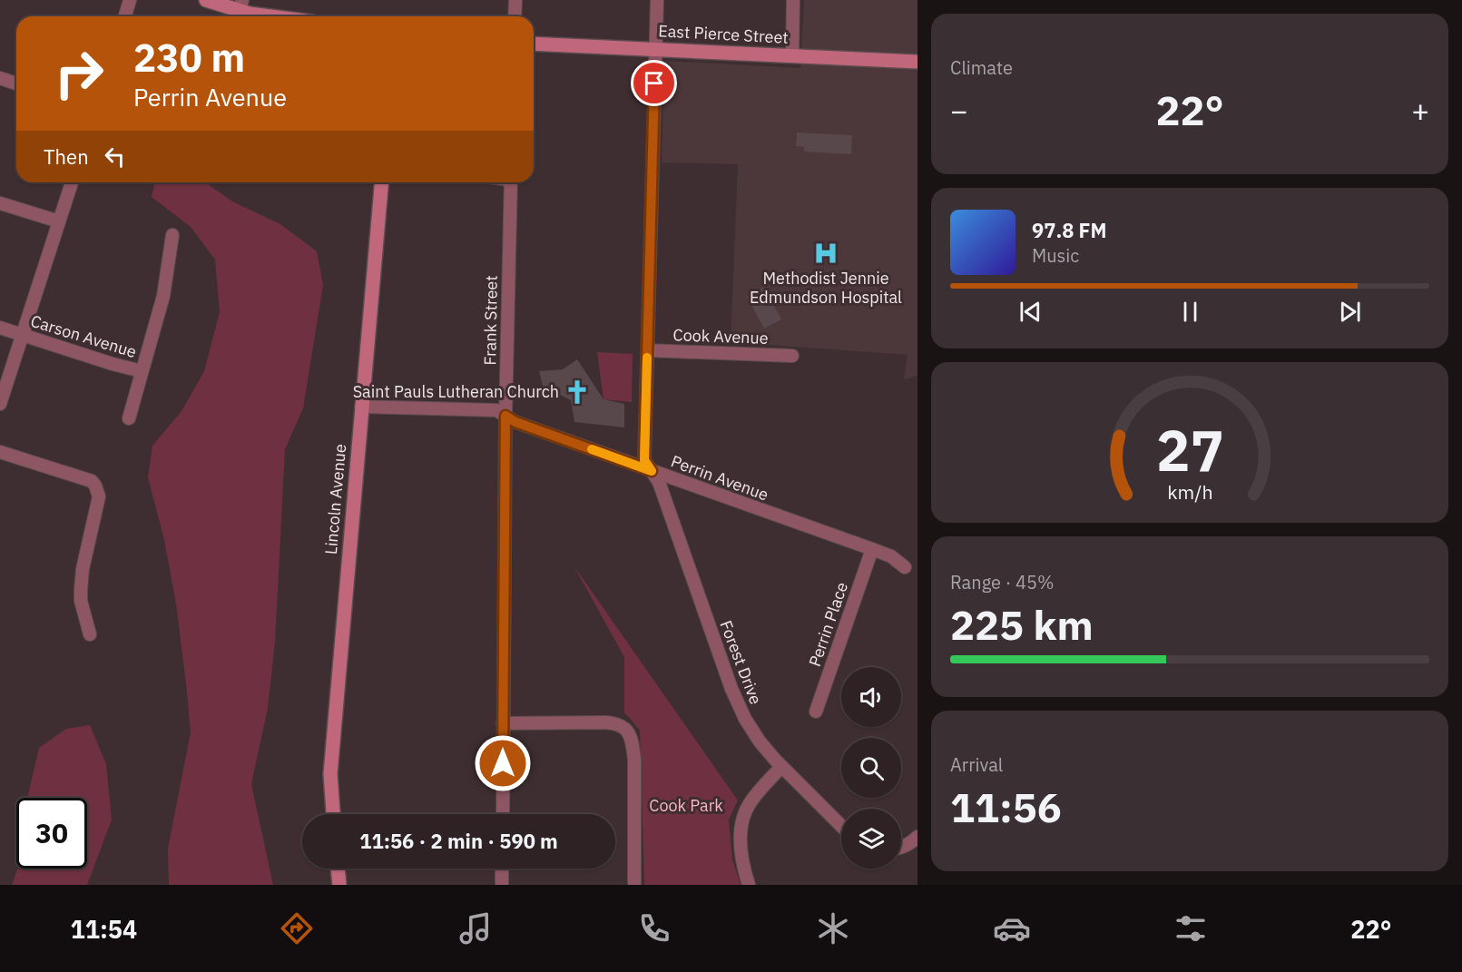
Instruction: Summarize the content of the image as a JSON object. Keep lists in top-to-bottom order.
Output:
{
  "streets": {
    "street": [
      "East Pierce Street",
      "Frank Street",
      "Carson Avenue",
      "Cook Avenue",
      "Perrin Avenue",
      "Lincoln Avenue",
      "Perrin Place",
      "Forest Drive"
    ]
  },
  "crossings": [
    ["East Pierce Street", "Forest Drive"],
    ["Frank Street", "Perrin Avenue"],
    ["Cook Avenue", "Forest Drive"],
    ["Perrin Avenue", "Lincoln Avenue"],
    ["Perrin Avenue", "Perrin Place"],
    ["Perrin Avenue", "Forest Drive"]
  ],
  "parks": ["Cook Park"],
  "places": {
    "hospital": ["Methodist Jennie Edmundson Hospital"],
    "church": ["Saint Pauls Lutheran Church"]
  },
  "page": {
    "tile": [
      "Climate",
      ["Range · 45%", "225 km"],
      ["Arrival", "11:56"]
    ],
    "turn": ["230 m", "Perrin Avenue"],
    "heat": ["−", "22°", "+"],
    "then": "Then",
    "song": ["97.8 FM", "Music"],
    "limit": "30",
    "trip": "11:56 · 2 min · 590 m",
    "tabs": ["11:54", "22°"],
    "gauge": ["27", "km/h"]
  }
}
